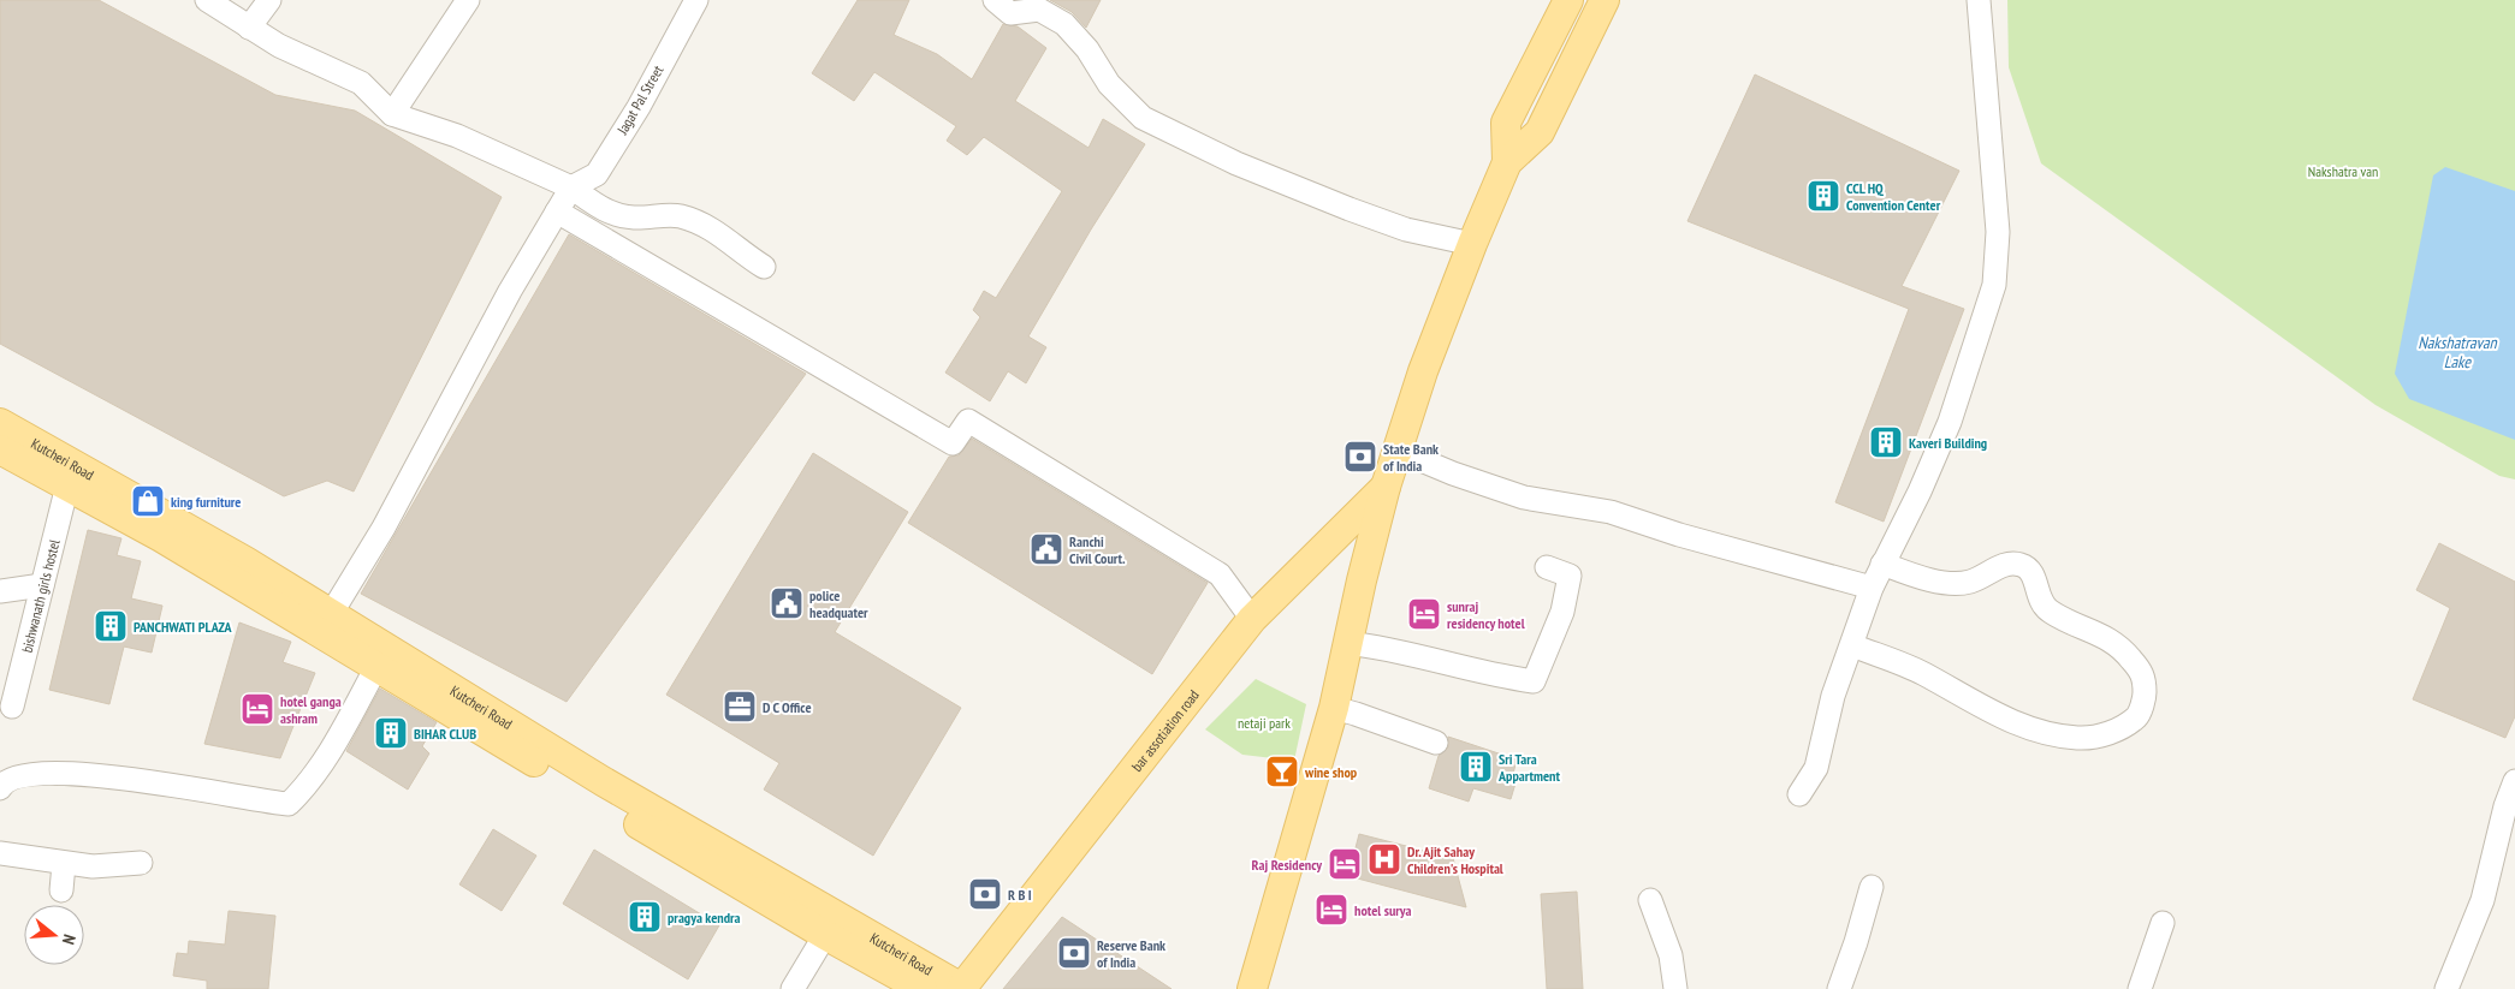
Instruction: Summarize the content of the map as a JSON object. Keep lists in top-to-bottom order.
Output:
{
  "streets": {
    "main road": ["Kutcheri Road", "bar assotiation road"],
    "street": ["Jagat Pal Street", "bishwanath girls hostel"]
  },
  "crossings": [
    ["Kutcheri Road", "bar assotiation road"]
  ],
  "water": ["Nakshatravan Lake"],
  "parks": ["Nakshatra van", "netaji park"],
  "places": {
    "building": [
      "CCL HQ Convention Center",
      "Kaveri Building",
      "PANCHWATI PLAZA",
      "BIHAR CLUB",
      "Sri Tara Appartment",
      "pragya kendra"
    ],
    "bank": ["State Bank of India", "R B I", "Reserve Bank of India"],
    "shop": ["king furniture"],
    "public building": ["Ranchi Civil Court.", "police headquater"],
    "hotel": [
      "sunraj residency hotel",
      "hotel ganga ashram",
      "Raj Residency",
      "hotel surya"
    ],
    "office": ["D C Office"],
    "bar": ["wine shop"],
    "hospital": ["Dr. Ajit Sahay Children's Hospital"]
  },
  "north": "right"
}
